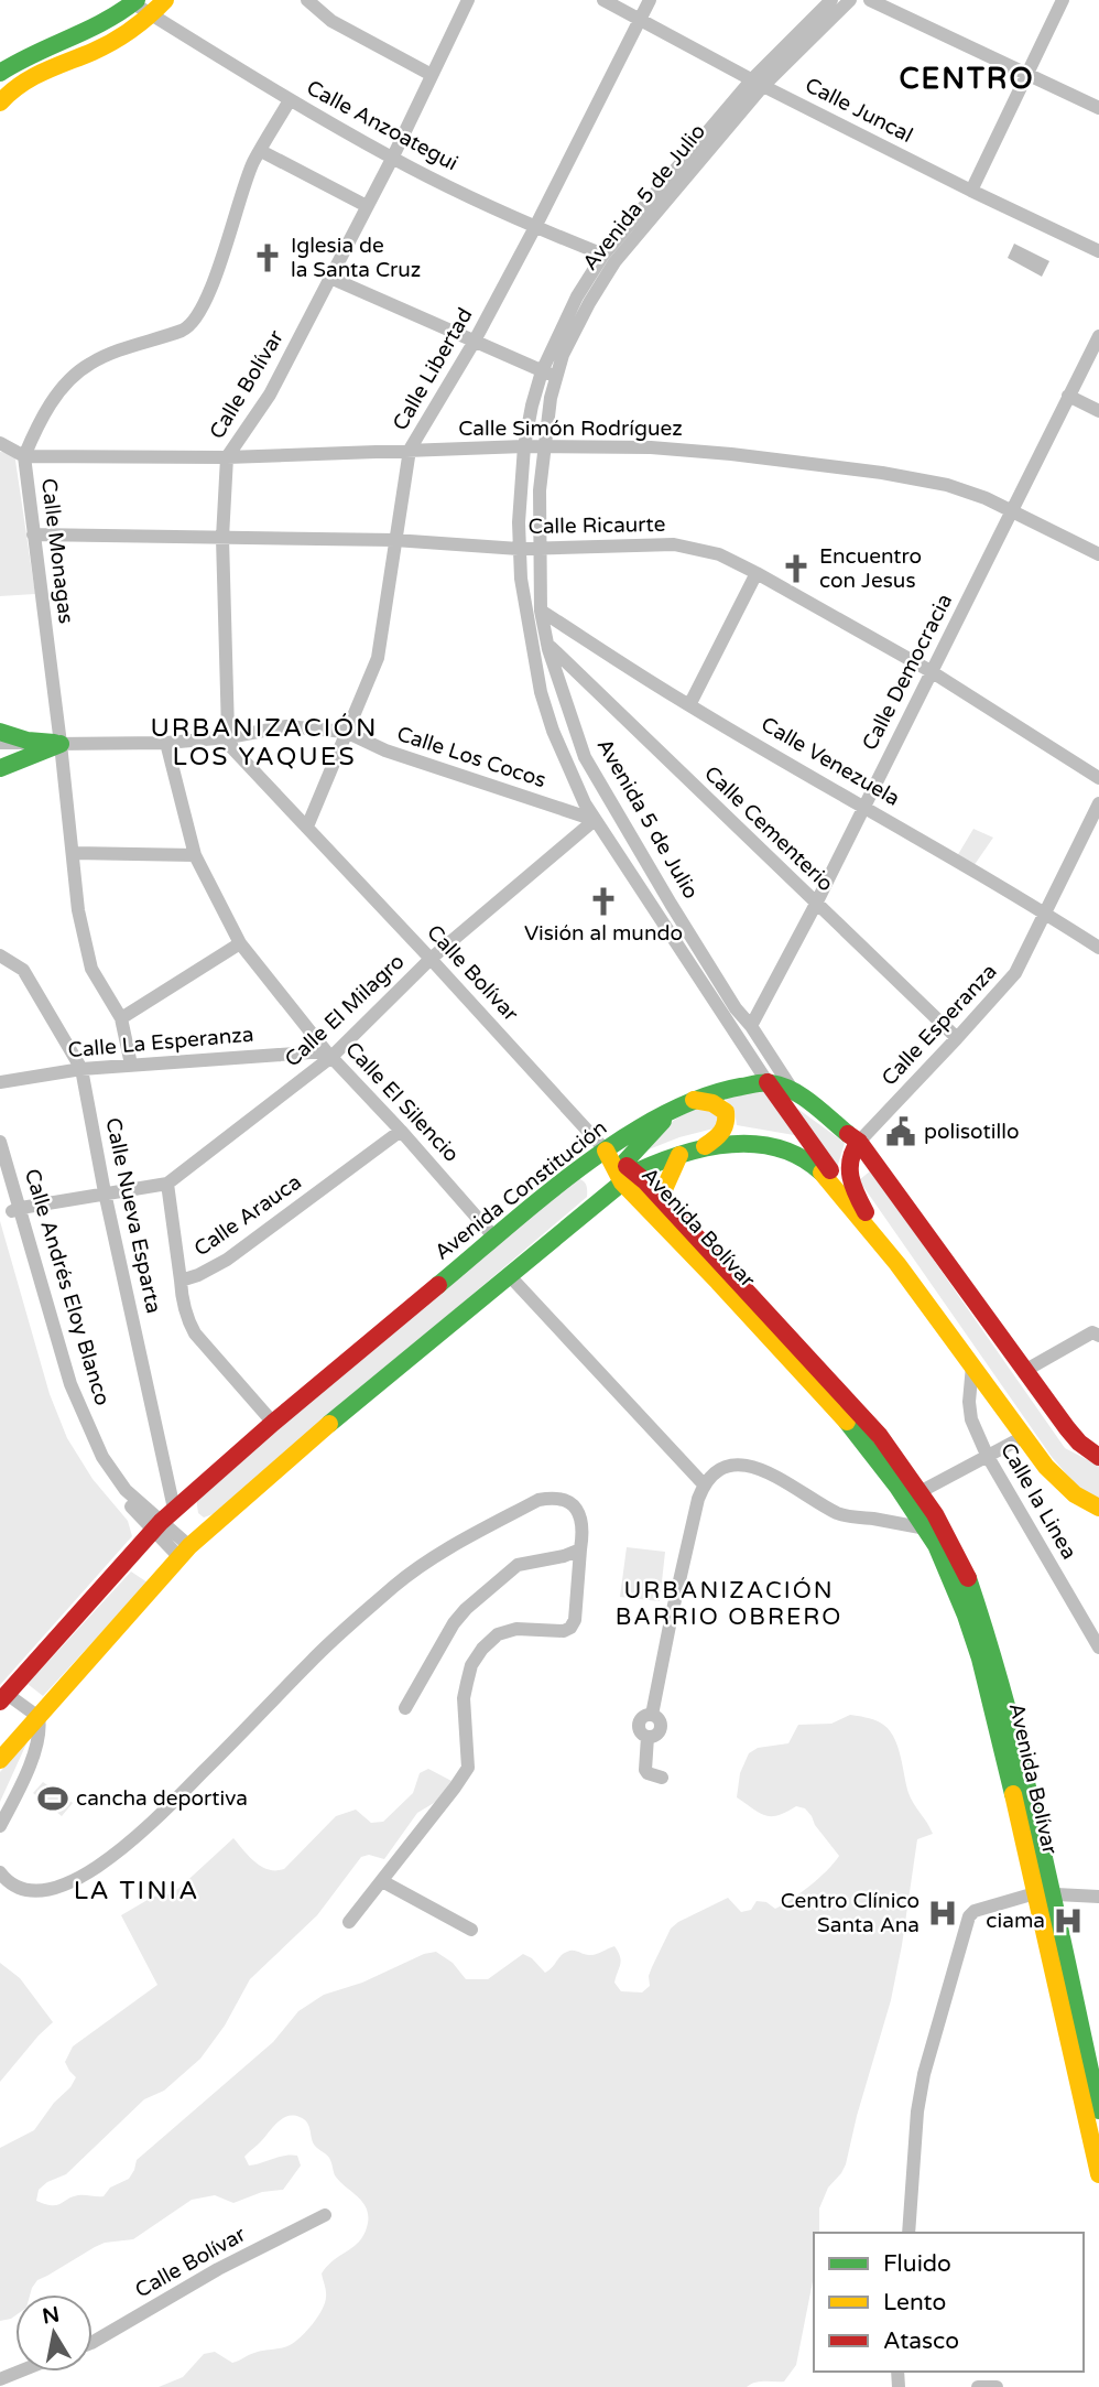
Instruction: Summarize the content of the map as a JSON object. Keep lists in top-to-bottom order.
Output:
{
  "streets": {
    "main road": ["Avenida Constitución", "Avenida Bolívar"],
    "street": [
      "Calle Juncal",
      "Calle Anzoategui",
      "Avenida 5 de Julio",
      "Calle Libertad",
      "Calle Bolívar",
      "Calle Simón Rodríguez",
      "Calle Ricaurte",
      "Calle Monagas",
      "Calle Democracia",
      "Calle Los Cocos",
      "Calle Venezuela",
      "Calle Cementerio",
      "Calle El Milagro",
      "Calle Esperanza",
      "Calle La Esperanza",
      "Calle El Silencio",
      "Calle Nueva Esparta",
      "Calle Arauca",
      "Calle Andrés Eloy Blanco",
      "Calle la Linea"
    ]
  },
  "crossings": [
    ["Calle Juncal", "Avenida 5 de Julio"],
    ["Calle Juncal", "Calle Libertad"],
    ["Calle Anzoategui", "Avenida 5 de Julio"],
    ["Calle Anzoategui", "Calle Libertad"],
    ["Calle Anzoategui", "Calle Bolívar"],
    ["Calle Anzoategui", "Calle Monagas"],
    ["Avenida 5 de Julio", "Calle Simón Rodríguez"],
    ["Avenida 5 de Julio", "Calle Ricaurte"],
    ["Avenida 5 de Julio", "Calle Democracia"],
    ["Avenida 5 de Julio", "Calle Los Cocos"],
    ["Avenida 5 de Julio", "Calle Venezuela"],
    ["Avenida 5 de Julio", "Calle Cementerio"],
    ["Avenida 5 de Julio", "Calle El Milagro"],
    ["Avenida 5 de Julio", "Avenida Constitución"],
    ["Calle Libertad", "Calle Bolívar"],
    ["Calle Libertad", "Calle Simón Rodríguez"],
    ["Calle Libertad", "Calle Ricaurte"],
    ["Calle Libertad", "Calle Los Cocos"],
    ["Calle Bolívar", "Calle Simón Rodríguez"],
    ["Calle Bolívar", "Calle Ricaurte"],
    ["Calle Bolívar", "Calle Los Cocos"],
    ["Calle Bolívar", "Calle El Milagro"],
    ["Calle Bolívar", "Avenida Constitución"],
    ["Calle Bolívar", "Avenida Bolívar"],
    ["Calle Simón Rodríguez", "Calle Monagas"],
    ["Calle Simón Rodríguez", "Calle Democracia"],
    ["Calle Ricaurte", "Calle Monagas"],
    ["Calle Ricaurte", "Calle Democracia"],
    ["Calle Monagas", "Calle Los Cocos"],
    ["Calle Monagas", "Calle La Esperanza"],
    ["Calle Democracia", "Calle Venezuela"],
    ["Calle Democracia", "Calle Cementerio"],
    ["Calle Los Cocos", "Calle El Milagro"],
    ["Calle Los Cocos", "Calle El Silencio"],
    ["Calle Venezuela", "Calle Esperanza"],
    ["Calle Cementerio", "Calle Esperanza"],
    ["Calle El Milagro", "Calle La Esperanza"],
    ["Calle El Milagro", "Calle El Silencio"],
    ["Calle El Milagro", "Calle Nueva Esparta"],
    ["Calle El Milagro", "Calle Andrés Eloy Blanco"],
    ["Calle Esperanza", "Avenida Constitución"],
    ["Calle La Esperanza", "Calle El Silencio"],
    ["Calle La Esperanza", "Calle Nueva Esparta"],
    ["Calle El Silencio", "Avenida Constitución"],
    ["Calle El Silencio", "Calle Arauca"],
    ["Avenida Constitución", "Calle Nueva Esparta"],
    ["Avenida Constitución", "Calle Arauca"],
    ["Avenida Constitución", "Avenida Bolívar"],
    ["Avenida Constitución", "Calle Andrés Eloy Blanco"]
  ],
  "districts": [
    "CENTRO",
    "URBANIZACIÓN LOS YAQUES",
    "URBANIZACIÓN BARRIO OBRERO",
    "LA TINIA"
  ],
  "places": {
    "church": ["Iglesia de la Santa Cruz", "Encuentro con Jesus", "Visión al mundo"],
    "public building": ["polisotillo"],
    "sports": ["cancha deportiva"],
    "hospital": ["Centro Clínico Santa Ana", "ciama"]
  },
  "legend": ["Fluido", "Lento", "Atasco"],
  "north": "top"
}
